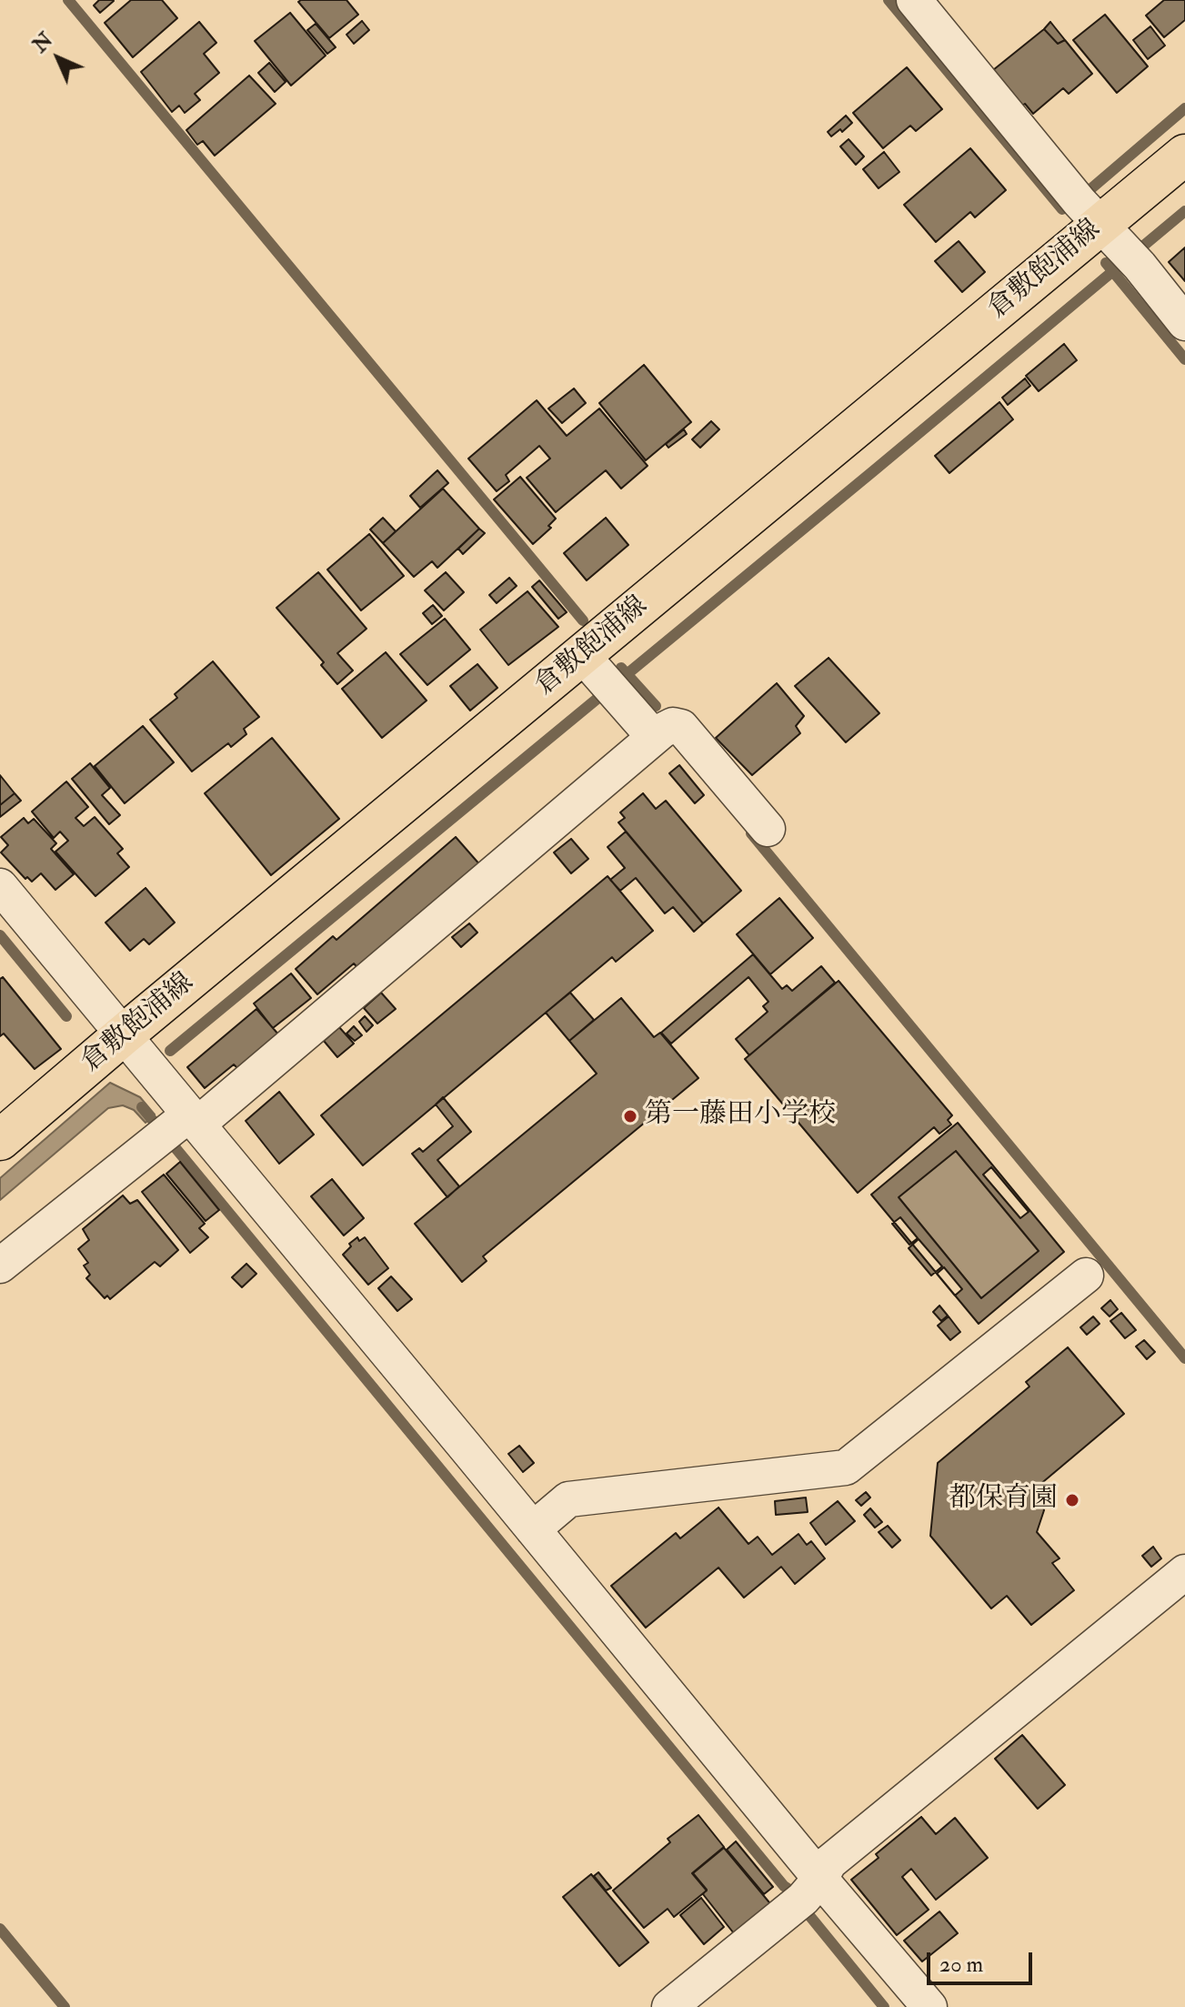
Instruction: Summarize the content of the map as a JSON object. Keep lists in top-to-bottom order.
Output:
{
  "streets": {
    "main road": ["倉敷飽浦線"]
  },
  "places": ["第一藤田小学校", "都保育園"],
  "scale_bar": "20 m",
  "north": "top left"
}
